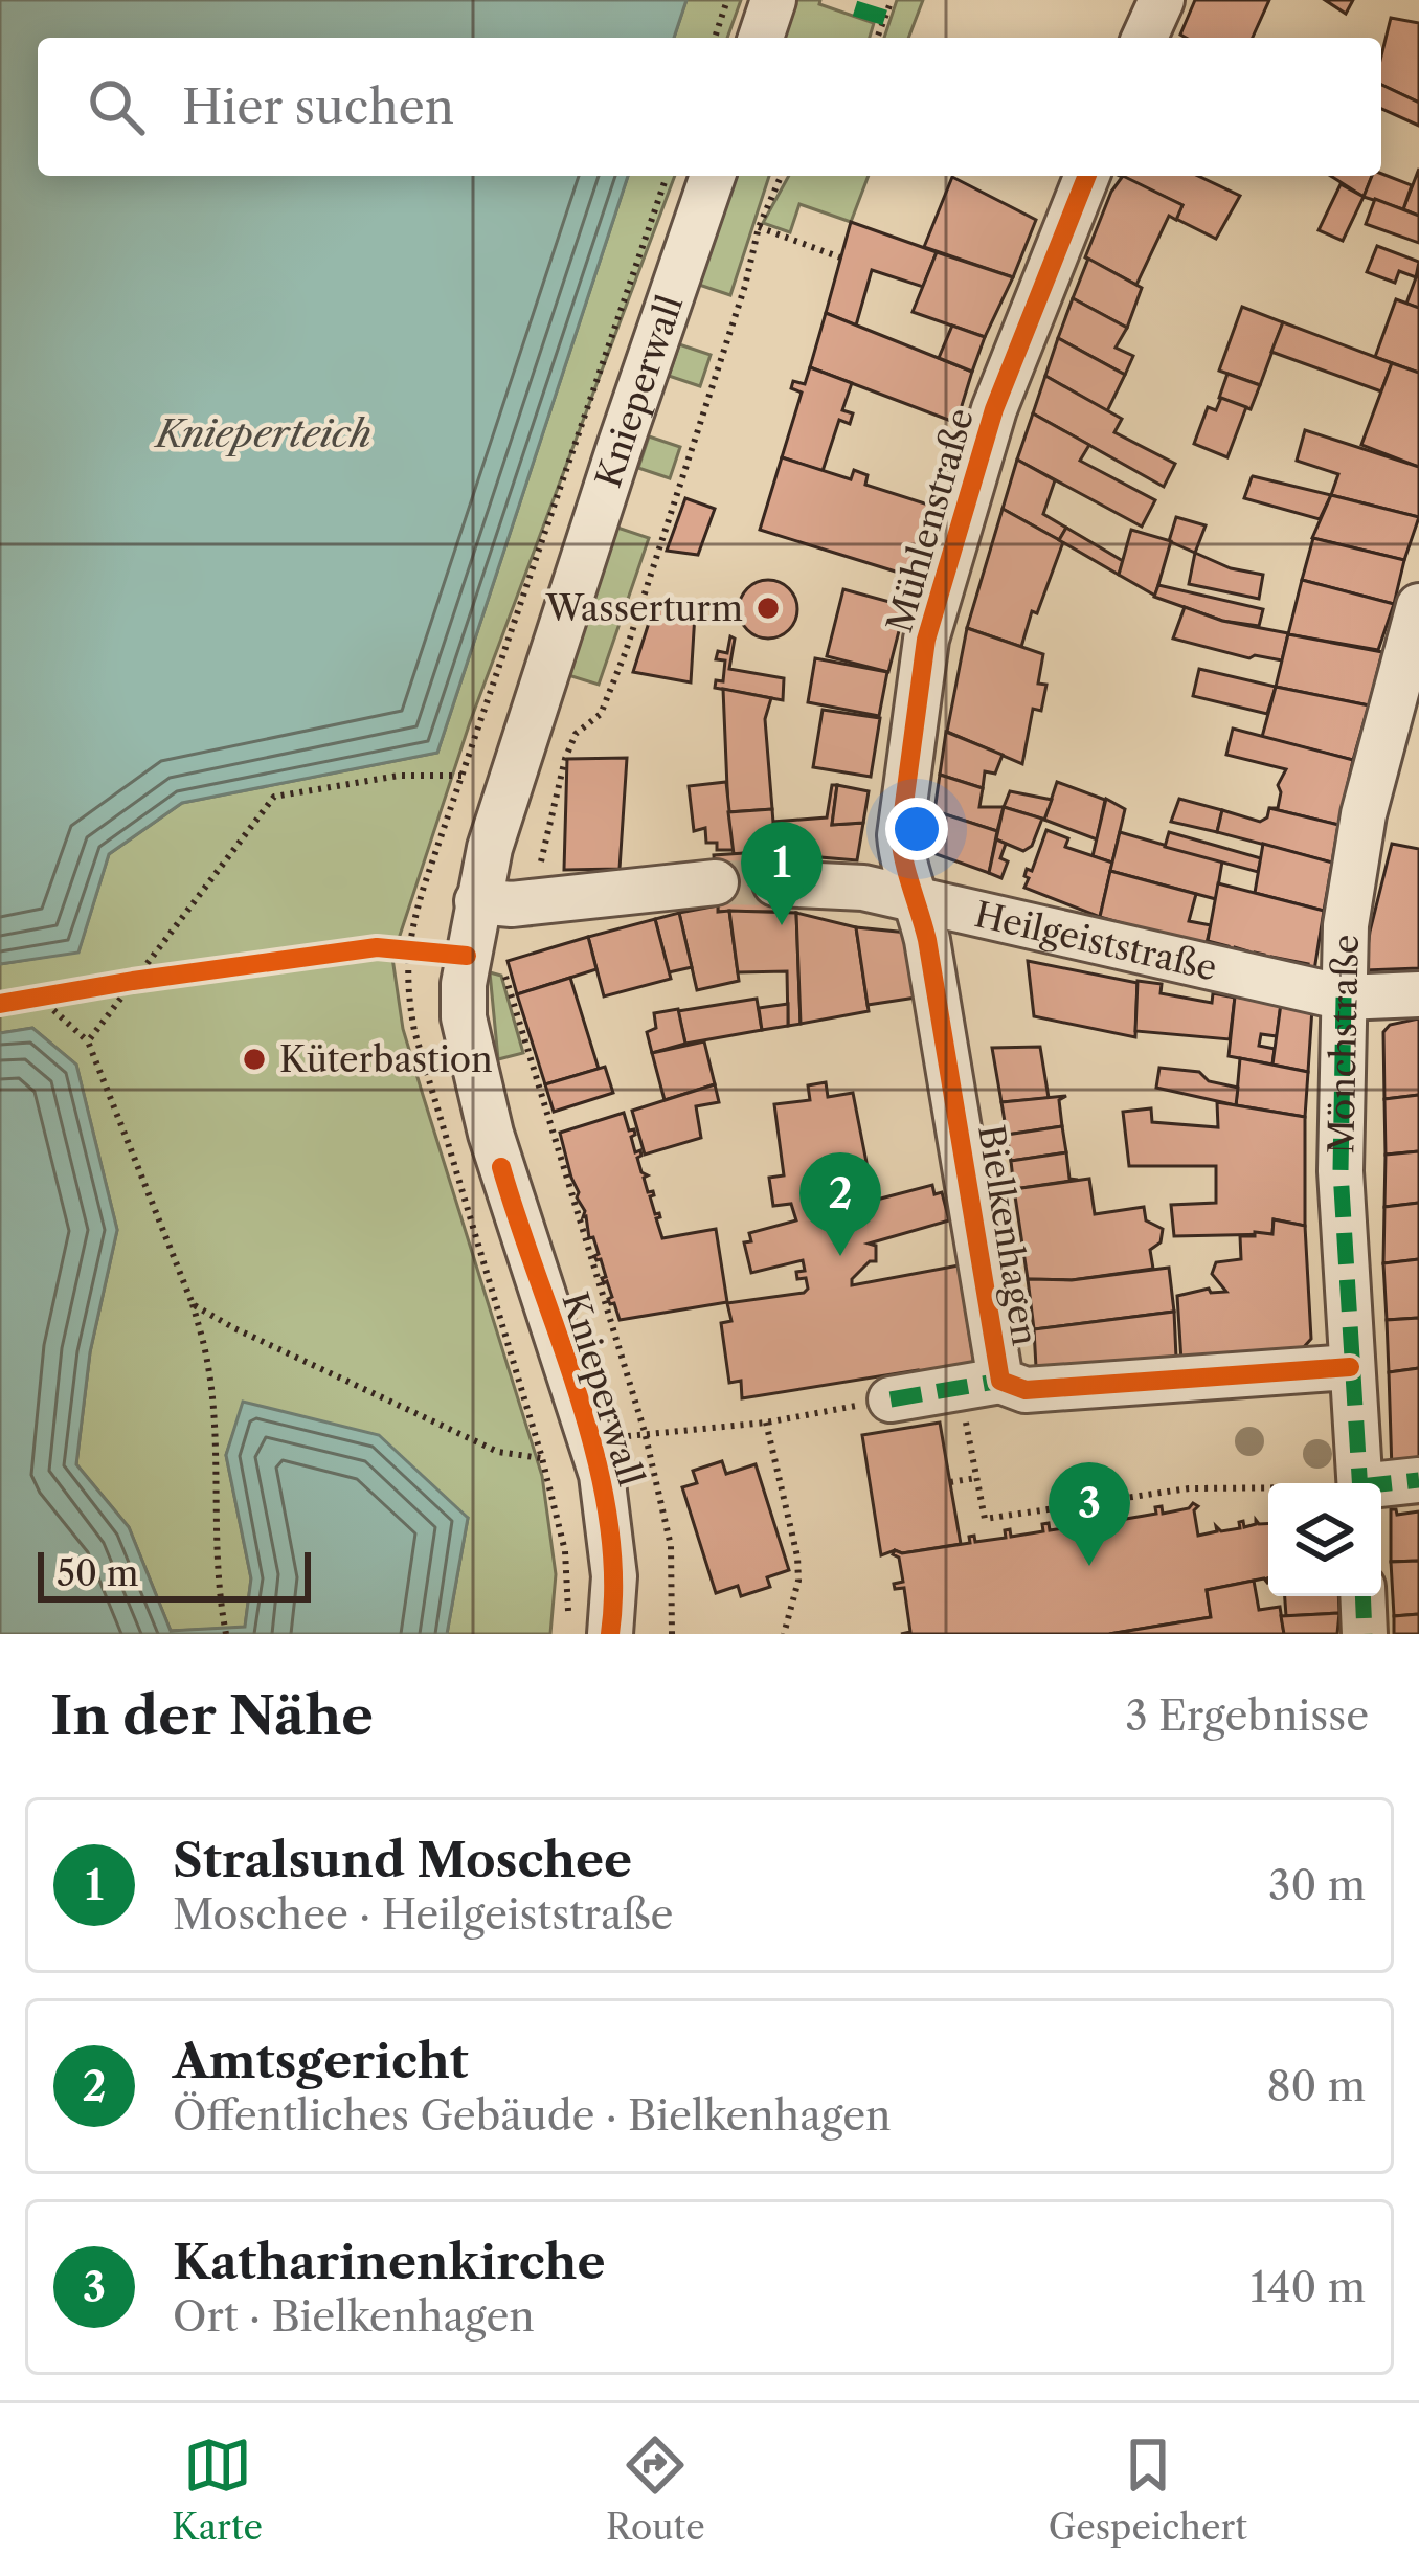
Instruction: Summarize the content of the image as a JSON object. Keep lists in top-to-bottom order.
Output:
{
  "streets": {
    "street": [
      "Knieperwall",
      "Mühlenstraße",
      "Heilgeiststraße",
      "Mönchstraße",
      "Bielkenhagen"
    ]
  },
  "crossings": [
    ["Mühlenstraße", "Heilgeiststraße"],
    ["Mühlenstraße", "Bielkenhagen"],
    ["Heilgeiststraße", "Mönchstraße"],
    ["Heilgeiststraße", "Bielkenhagen"],
    ["Mönchstraße", "Bielkenhagen"]
  ],
  "water": ["Knieperteich"],
  "places": ["Wasserturm", "Küterbastion"],
  "scale_bar": "50 m",
  "page": {
    "search": "Hier suchen",
    "pins": ["1", "2", "3"],
    "scale": "50 m",
    "heading": ["In der Nähe", "3 Ergebnisse"],
    "list": [
      {
        "mark": "1",
        "name": "Stralsund Moschee",
        "note": "Moschee · Heilgeiststraße",
        "value": "30 m"
      },
      {
        "mark": "2",
        "name": "Amtsgericht",
        "note": "Öffentliches Gebäude · Bielkenhagen",
        "value": "80 m"
      },
      {
        "mark": "3",
        "name": "Katharinenkirche",
        "note": "Ort · Bielkenhagen",
        "value": "140 m"
      }
    ],
    "nav": ["Karte", "Route", "Gespeichert"]
  }
}
